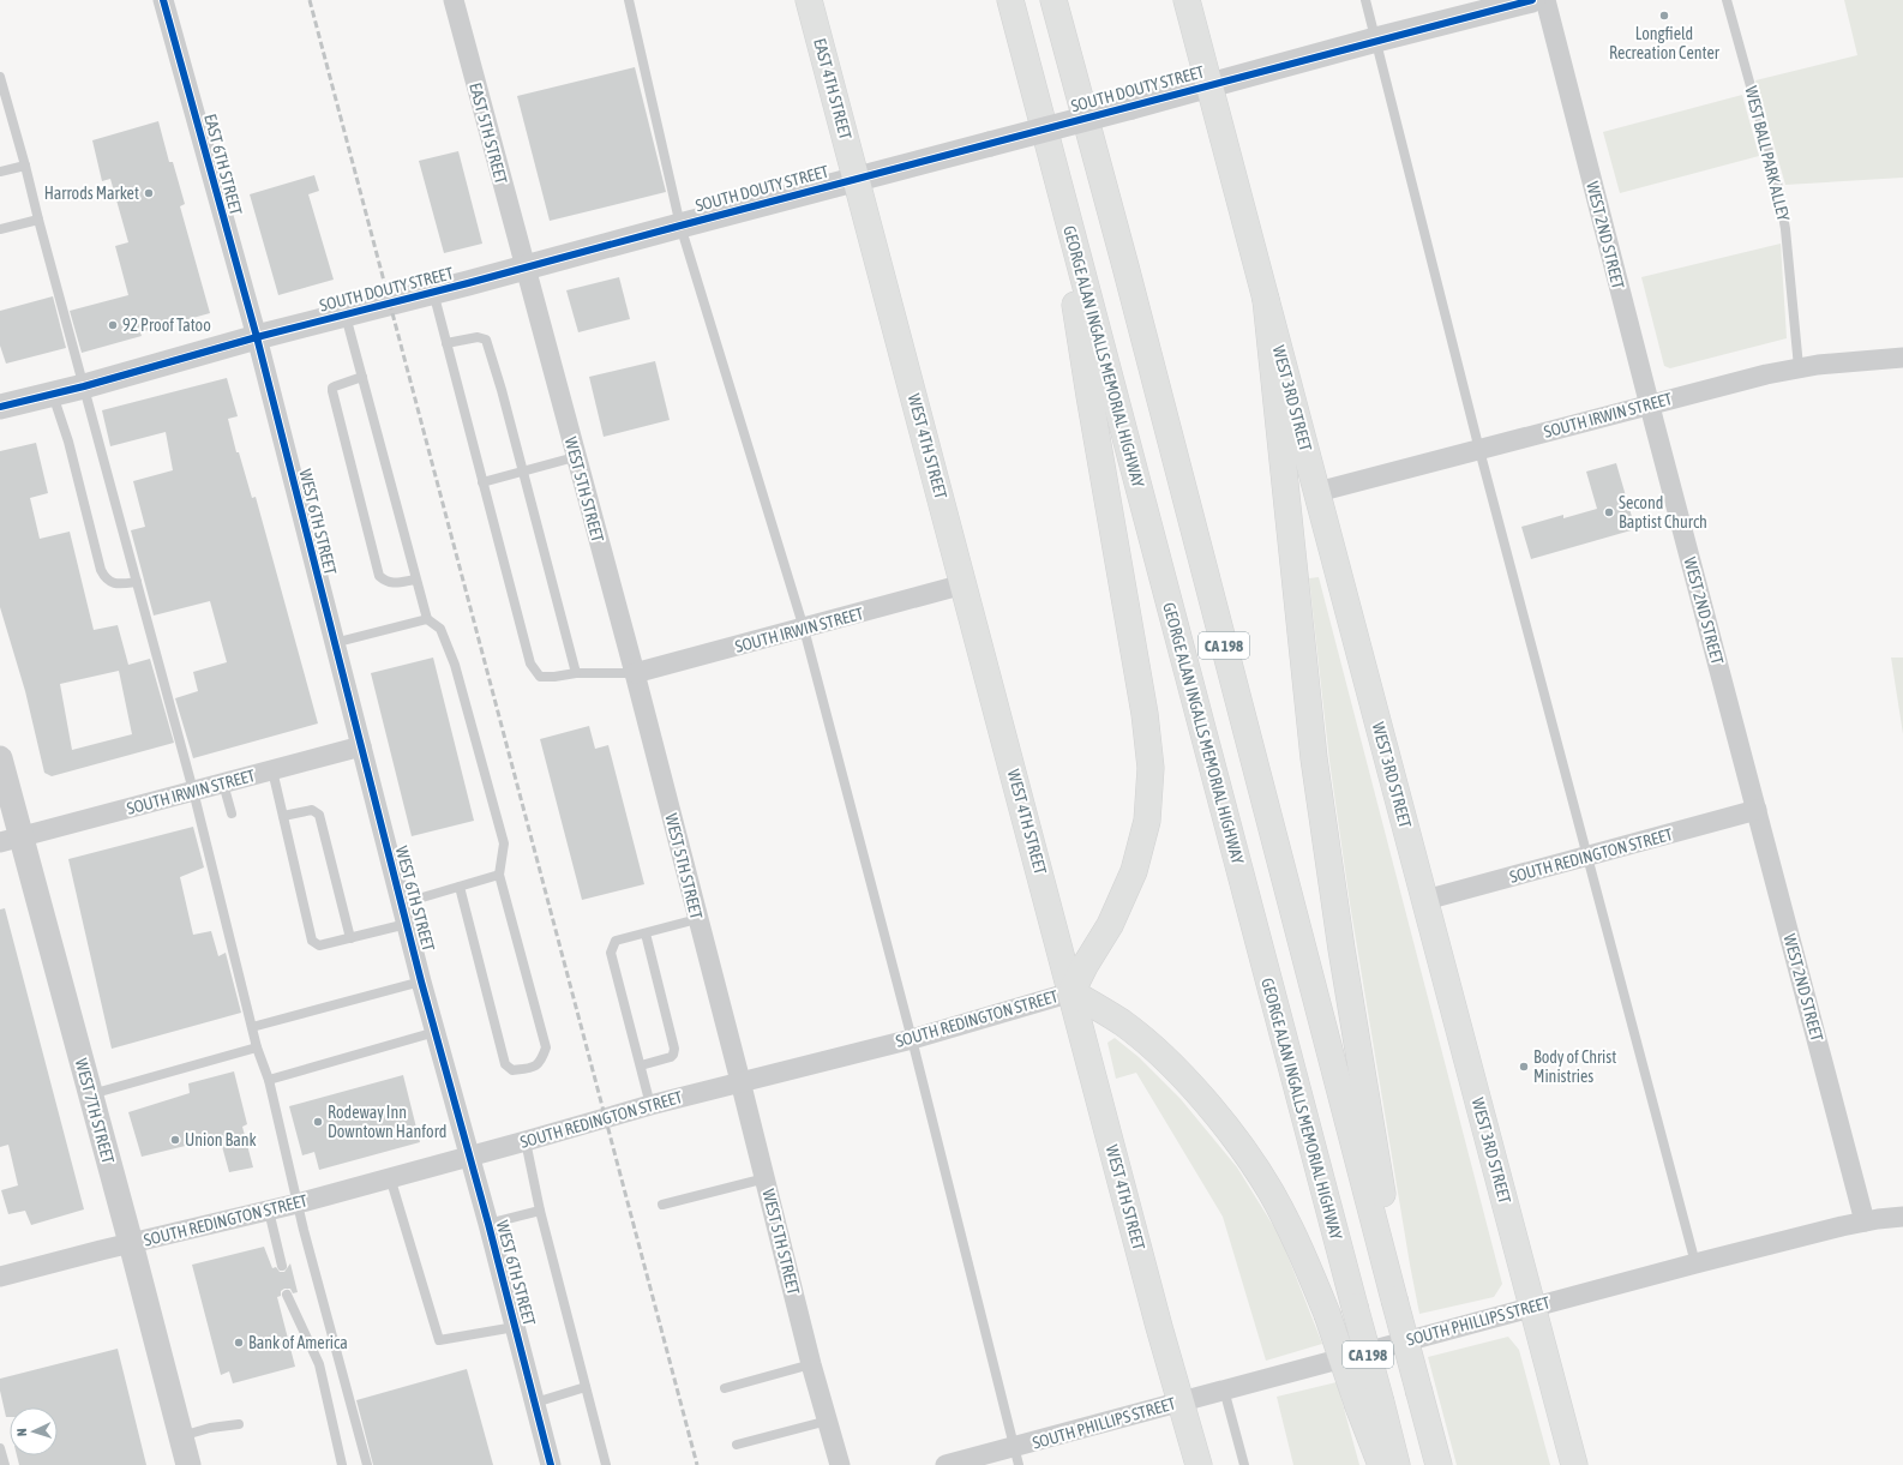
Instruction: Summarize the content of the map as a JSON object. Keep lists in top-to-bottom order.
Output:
{
  "streets": {
    "main road": [
      "EAST 4TH STREET",
      "GEORGE ALAN INGALLS MEMORIAL HIGHWAY",
      "WEST 3RD STREET",
      "WEST 4TH STREET",
      "CA 198"
    ],
    "street": [
      "SOUTH DOUTY STREET",
      "EAST 5TH STREET",
      "EAST 6TH STREET",
      "WEST 2ND STREET",
      "SOUTH IRWIN STREET",
      "WEST 5TH STREET",
      "WEST 6TH STREET",
      "SOUTH REDINGTON STREET",
      "WEST 7TH STREET",
      "SOUTH PHILLIPS STREET"
    ],
    "lane": ["WEST BALL PARK ALLEY"]
  },
  "crossings": [
    ["EAST 4TH STREET", "SOUTH DOUTY STREET"],
    ["EAST 4TH STREET", "WEST 4TH STREET"],
    ["SOUTH DOUTY STREET", "EAST 5TH STREET"],
    ["SOUTH DOUTY STREET", "EAST 6TH STREET"],
    ["SOUTH DOUTY STREET", "WEST 3RD STREET"],
    ["SOUTH DOUTY STREET", "WEST 4TH STREET"],
    ["SOUTH DOUTY STREET", "WEST 5TH STREET"],
    ["SOUTH DOUTY STREET", "WEST 6TH STREET"],
    ["EAST 5TH STREET", "WEST 5TH STREET"],
    ["WEST BALL PARK ALLEY", "SOUTH IRWIN STREET"],
    ["EAST 6TH STREET", "WEST 6TH STREET"],
    ["WEST 2ND STREET", "SOUTH IRWIN STREET"],
    ["WEST 2ND STREET", "SOUTH REDINGTON STREET"],
    ["WEST 2ND STREET", "SOUTH PHILLIPS STREET"],
    ["WEST 3RD STREET", "SOUTH IRWIN STREET"],
    ["WEST 3RD STREET", "SOUTH REDINGTON STREET"],
    ["WEST 3RD STREET", "SOUTH PHILLIPS STREET"],
    ["SOUTH IRWIN STREET", "WEST 4TH STREET"],
    ["SOUTH IRWIN STREET", "WEST 5TH STREET"],
    ["SOUTH IRWIN STREET", "WEST 6TH STREET"],
    ["SOUTH IRWIN STREET", "WEST 7TH STREET"],
    ["WEST 4TH STREET", "SOUTH REDINGTON STREET"],
    ["WEST 4TH STREET", "SOUTH PHILLIPS STREET"],
    ["WEST 5TH STREET", "SOUTH REDINGTON STREET"],
    ["WEST 6TH STREET", "SOUTH REDINGTON STREET"],
    ["SOUTH REDINGTON STREET", "WEST 7TH STREET"]
  ],
  "places": [
    "Longfield Recreation Center",
    "Harrods Market",
    "92 Proof Tatoo",
    "Second Baptist Church",
    "Body of Christ Ministries",
    "Rodeway Inn Downtown Hanford",
    "Union Bank",
    "Bank of America"
  ],
  "north": "left"
}
